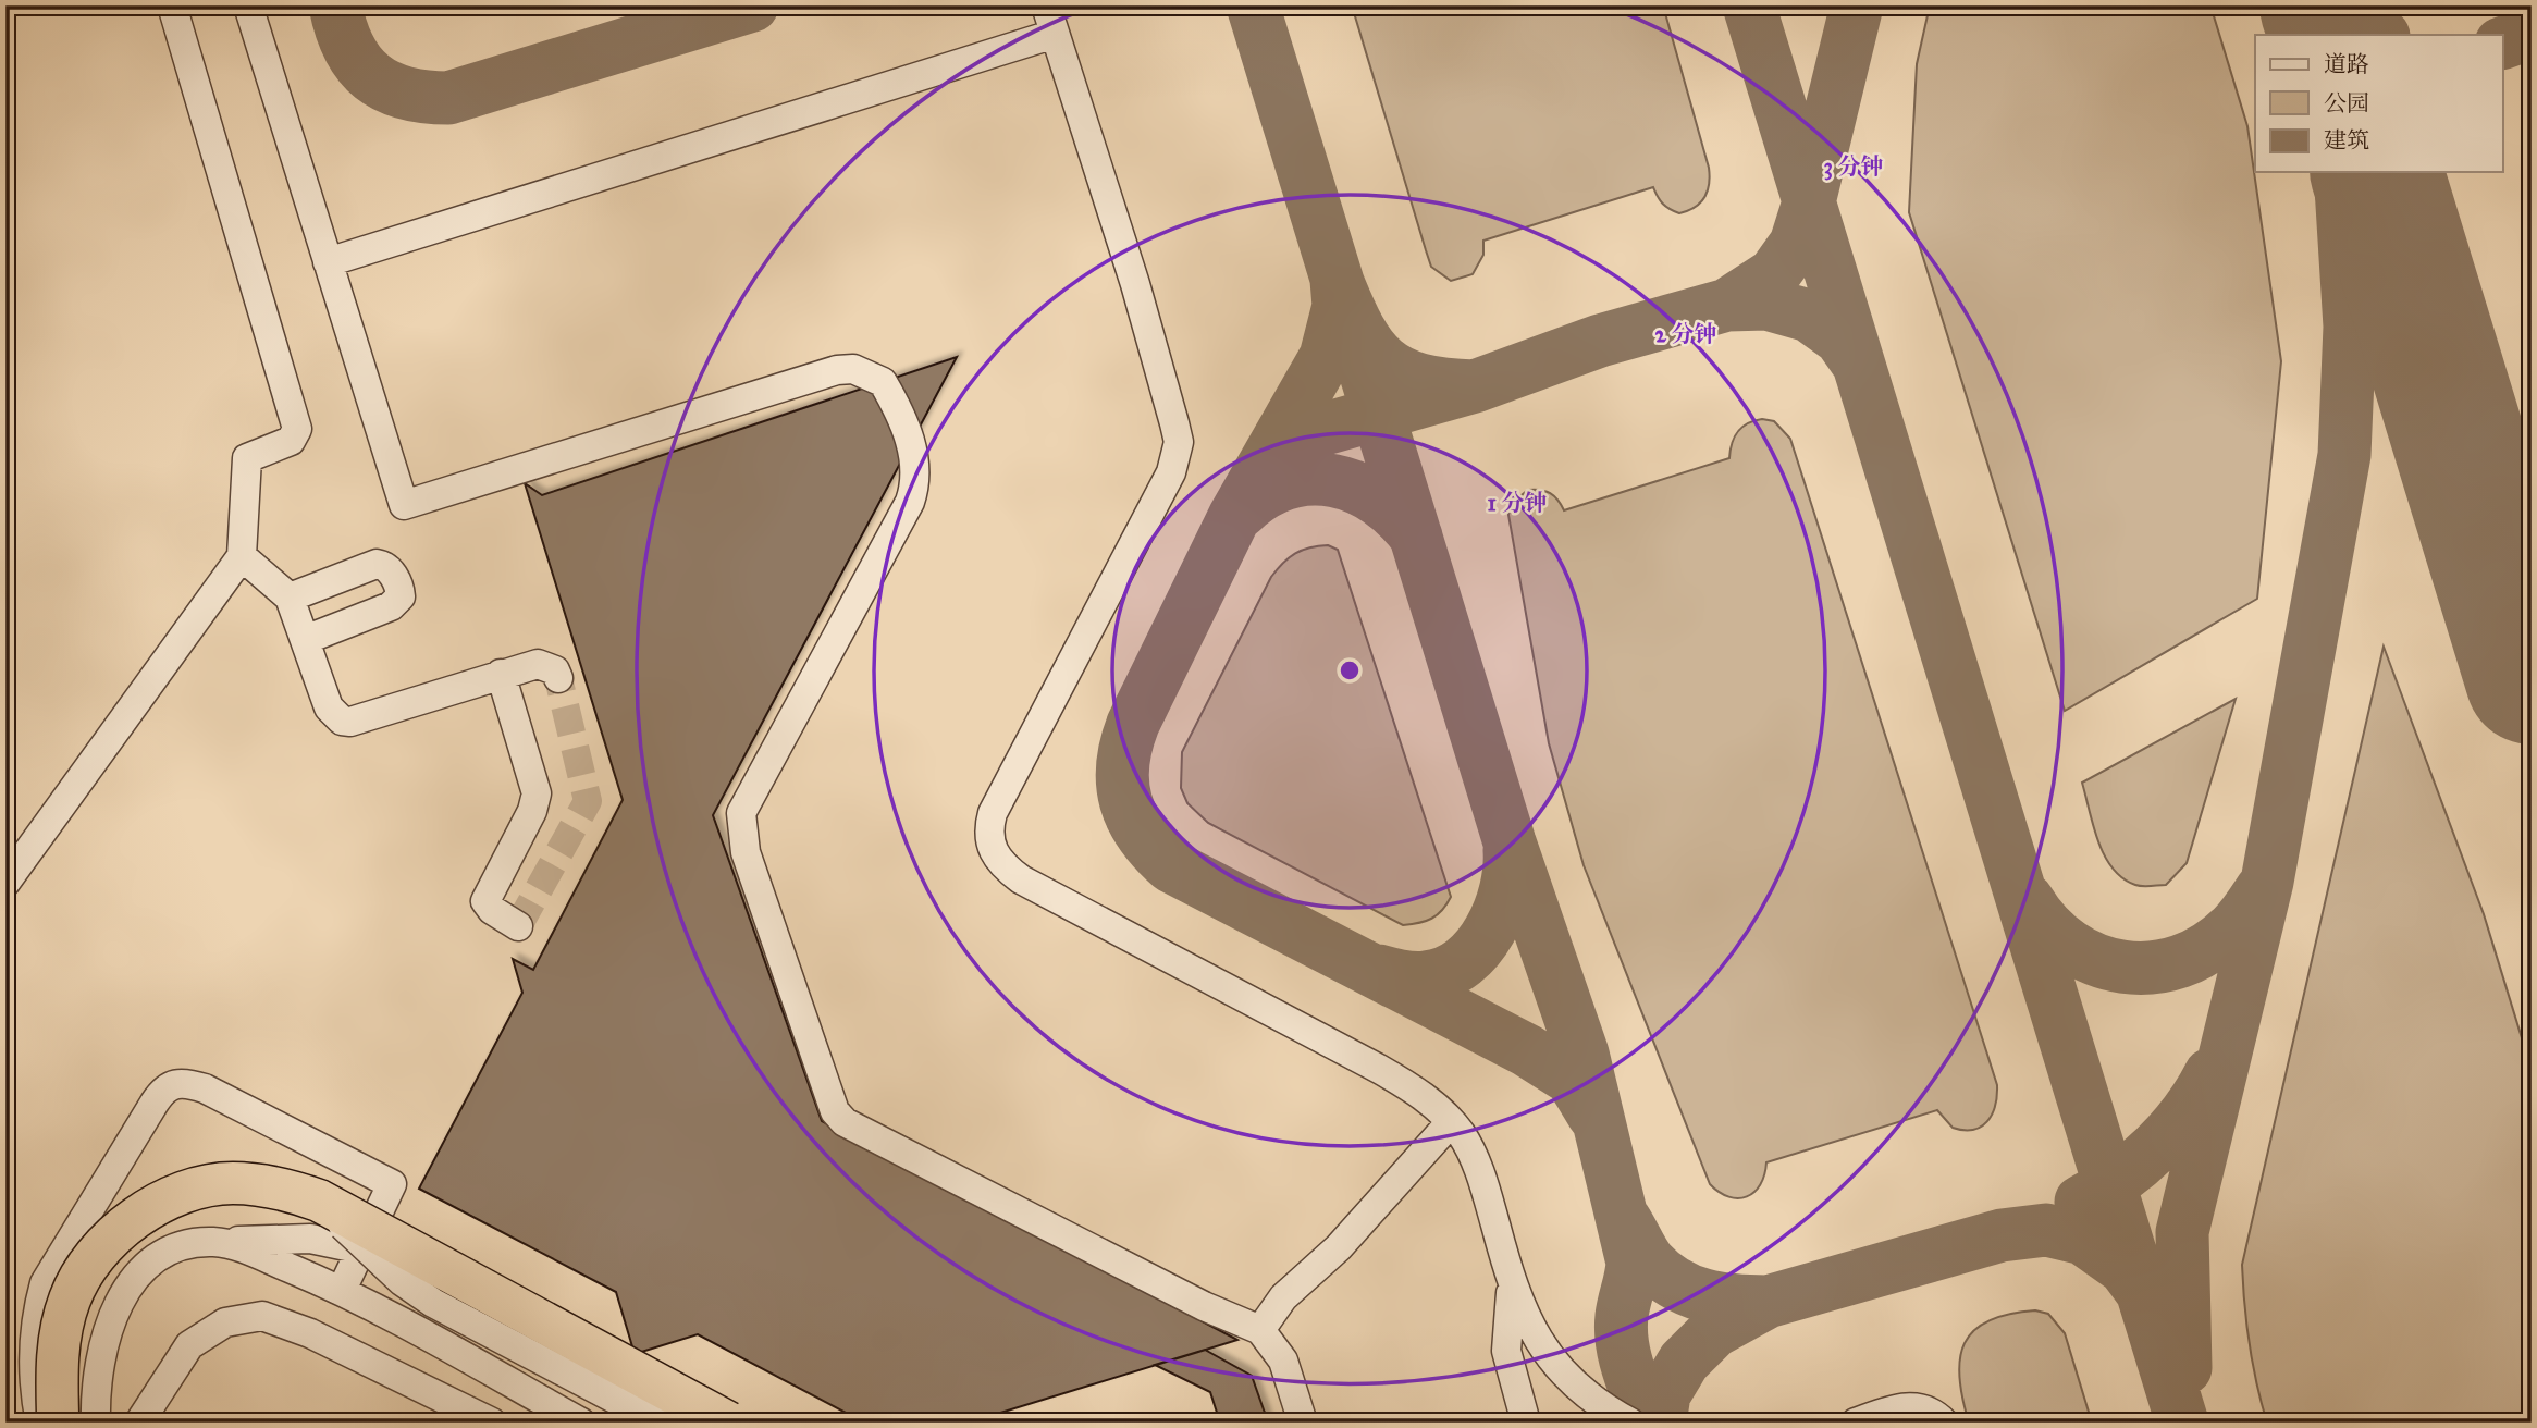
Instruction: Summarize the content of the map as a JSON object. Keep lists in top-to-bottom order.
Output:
{
  "legend": ["道路", "公园", "建筑"],
  "rings": ["3 分钟", "2 分钟", "1 分钟"]
}
